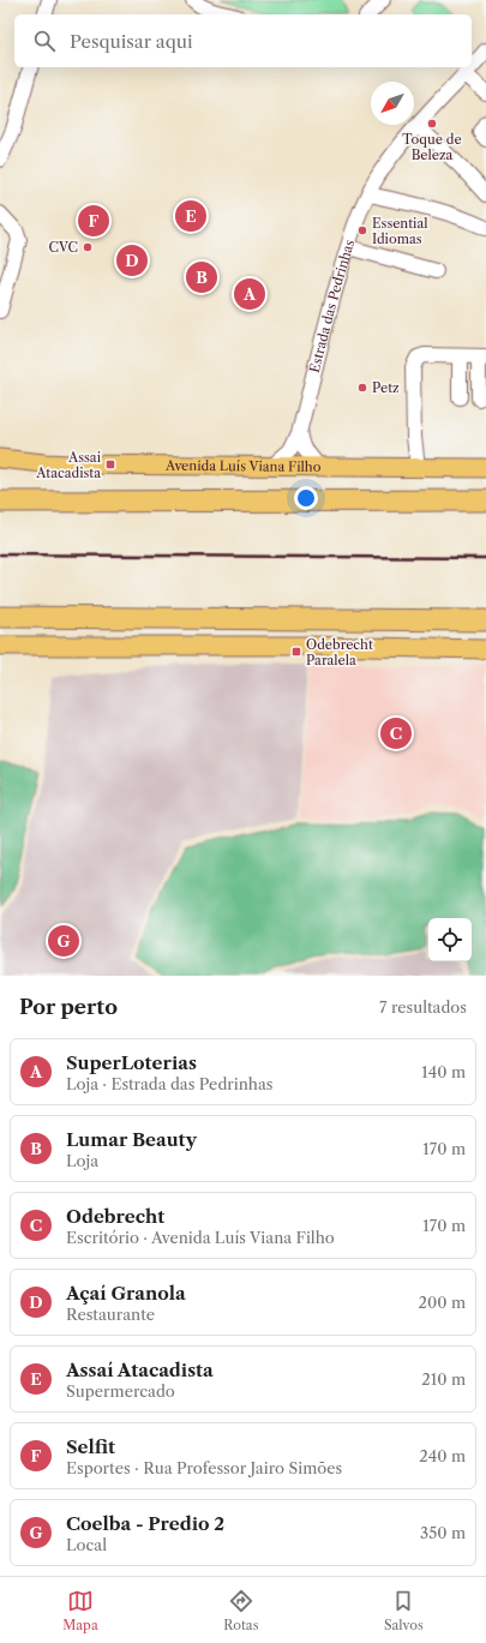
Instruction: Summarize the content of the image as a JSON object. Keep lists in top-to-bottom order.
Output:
{
  "streets": {
    "main road": ["Avenida Luís Viana Filho"],
    "street": ["Estrada das Pedrinhas"]
  },
  "crossings": [
    ["Estrada das Pedrinhas", "Avenida Luís Viana Filho"]
  ],
  "places": {
    "other": [
      "Toque de Beleza",
      "Essential Idiomas",
      "CVC",
      "Petz"
    ],
    "transit": ["Assai Atacadista", "Odebrecht Paralela"]
  },
  "north": "bottom left",
  "page": {
    "search": "Pesquisar aqui",
    "pins": [
      "E",
      "F",
      "D",
      "B",
      "A",
      "C",
      "G"
    ],
    "heading": ["Por perto", "7 resultados"],
    "list": [
      {
        "mark": "A",
        "name": "SuperLoterias",
        "note": "Loja · Estrada das Pedrinhas",
        "value": "140 m"
      },
      {
        "mark": "B",
        "name": "Lumar Beauty",
        "note": "Loja",
        "value": "170 m"
      },
      {
        "mark": "C",
        "name": "Odebrecht",
        "note": "Escritório · Avenida Luís Viana Filho",
        "value": "170 m"
      },
      {
        "mark": "D",
        "name": "Açaí Granola",
        "note": "Restaurante",
        "value": "200 m"
      },
      {
        "mark": "E",
        "name": "Assaí Atacadista",
        "note": "Supermercado",
        "value": "210 m"
      },
      {
        "mark": "F",
        "name": "Selfit",
        "note": "Esportes · Rua Professor Jairo Simões",
        "value": "240 m"
      },
      {
        "mark": "G",
        "name": "Coelba - Predio 2",
        "note": "Local",
        "value": "350 m"
      }
    ],
    "nav": ["Mapa", "Rotas", "Salvos"]
  }
}
